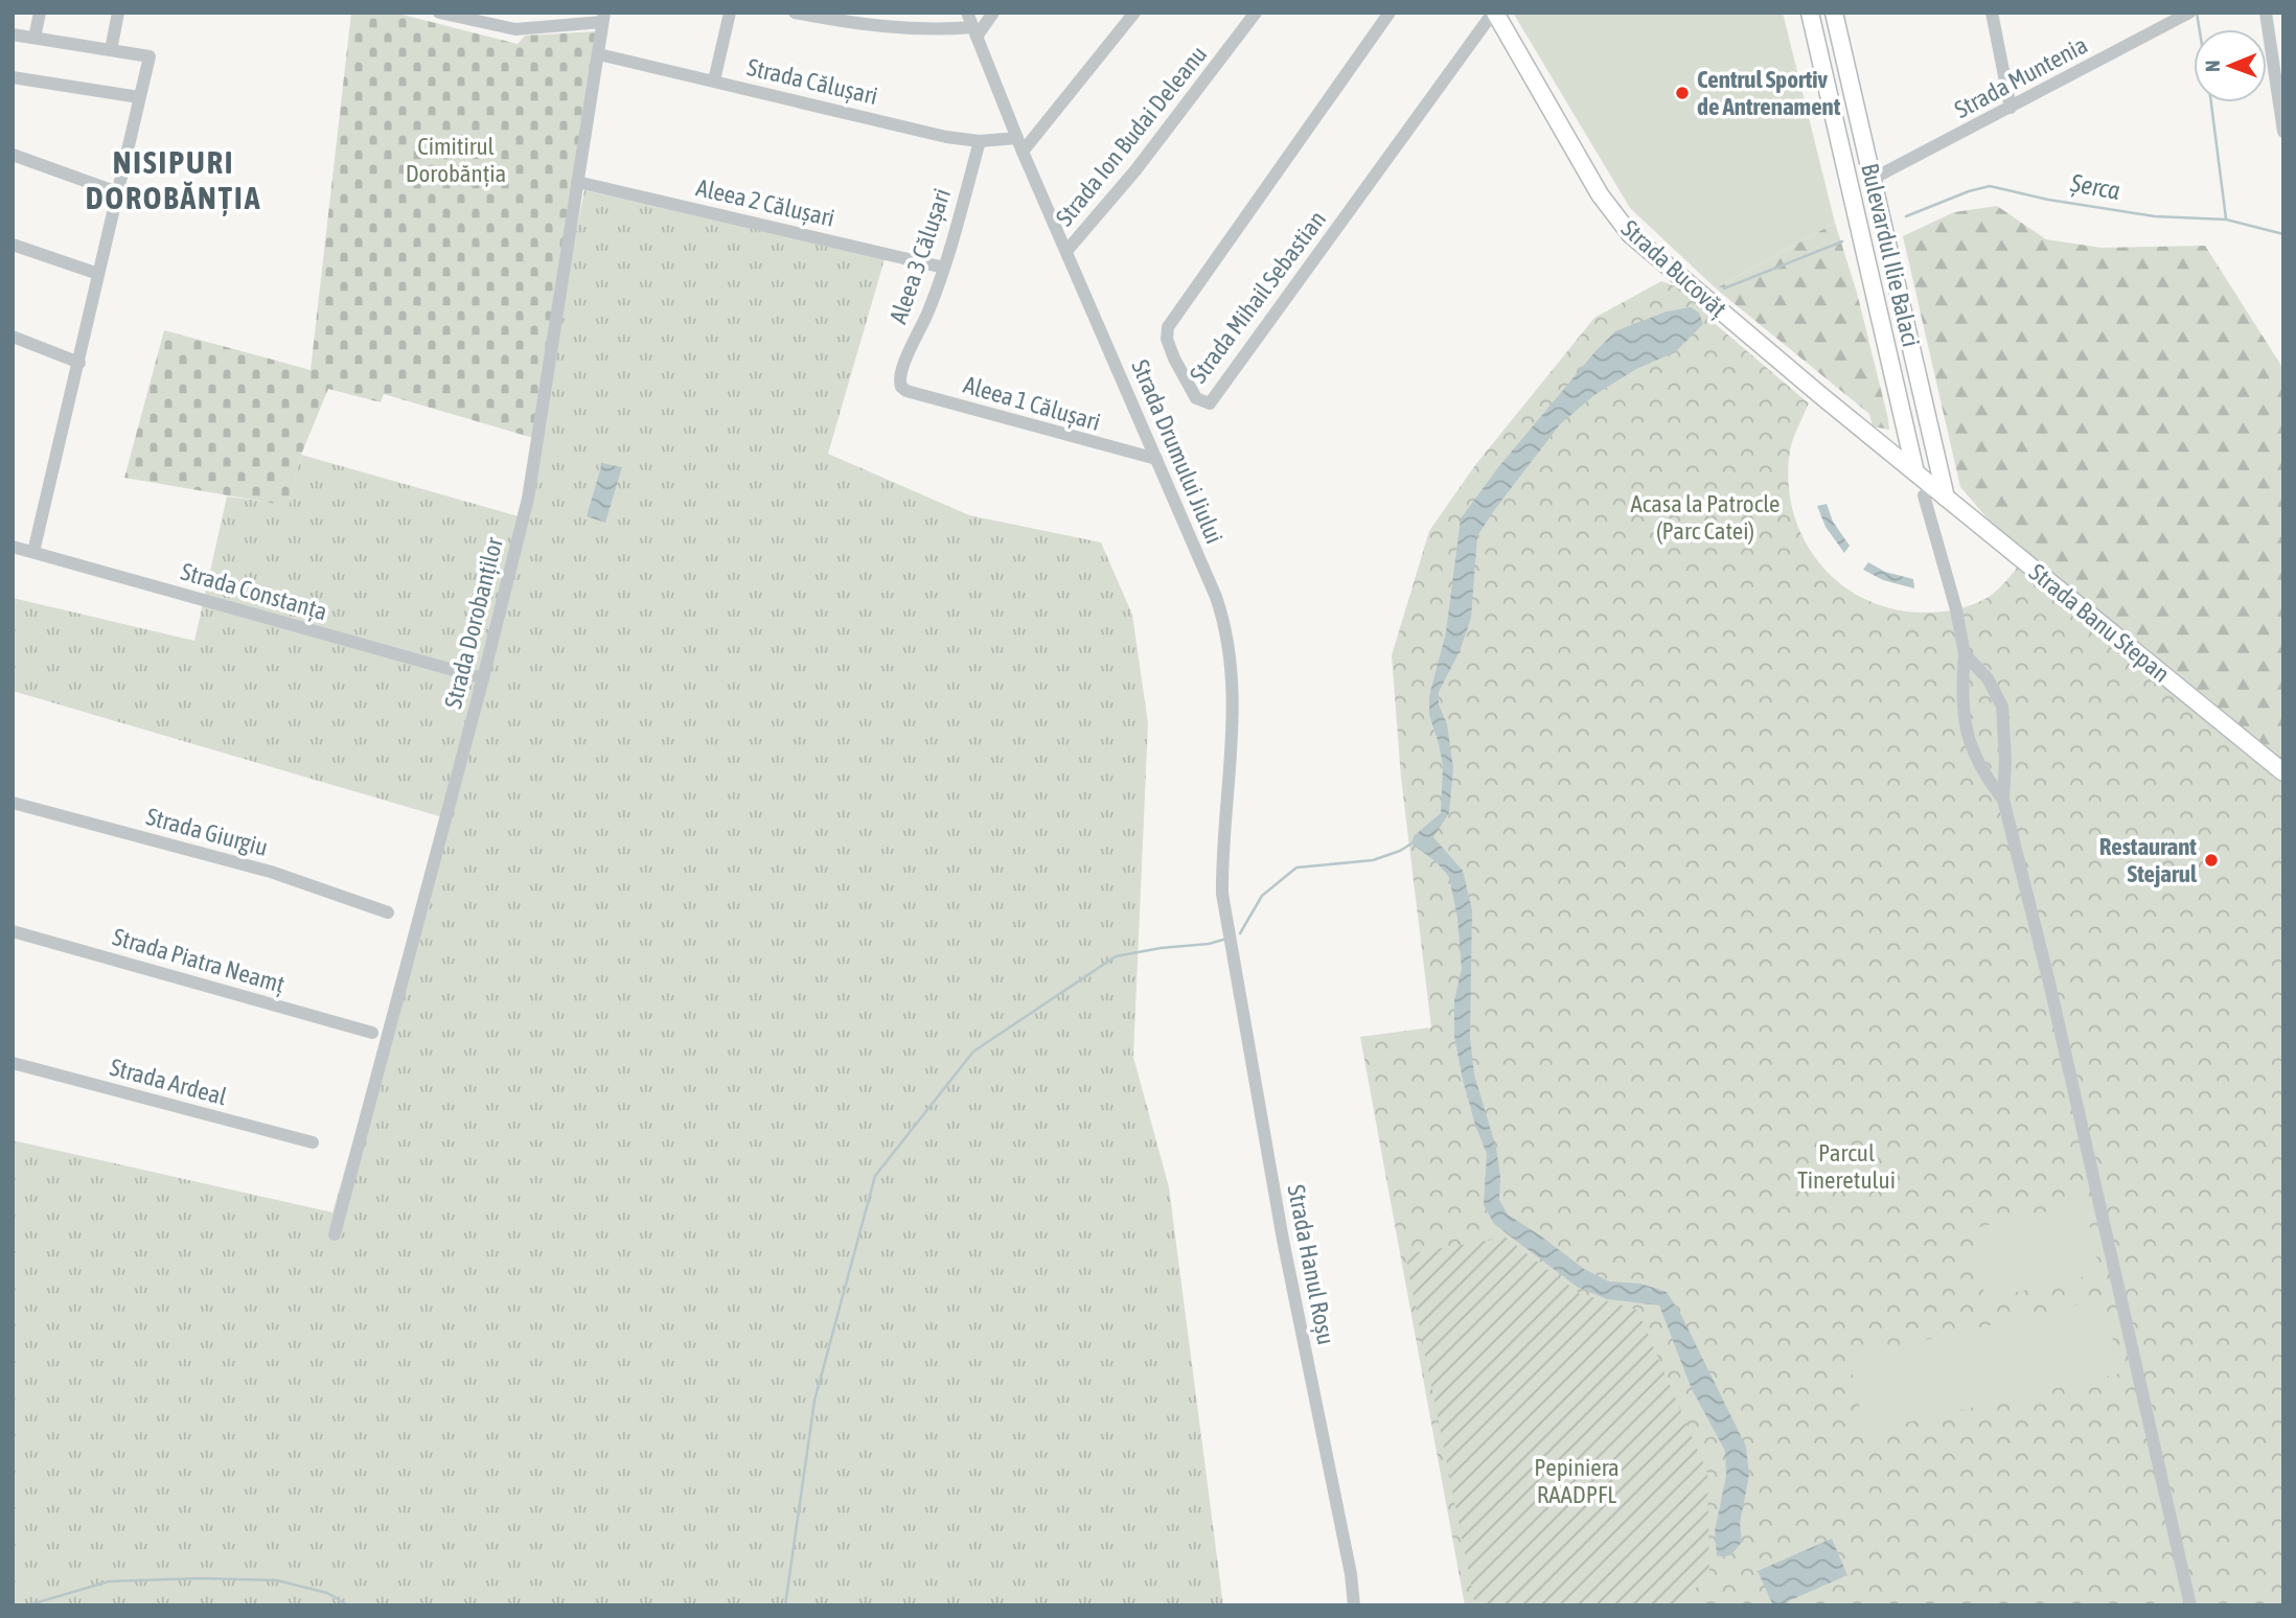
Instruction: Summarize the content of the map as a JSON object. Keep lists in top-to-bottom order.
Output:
{
  "streets": {
    "main road": ["Bulevardul Ilie Balaci", "Strada Bucovăț", "Strada Banu Stepan"],
    "street": [
      "Strada Muntenia",
      "Strada Călușari",
      "Strada Ion Budai Deleanu",
      "Aleea 2 Călușari",
      "Aleea 3 Călușari",
      "Strada Mihail Sebastian",
      "Aleea 1 Călușari",
      "Strada Drumului Jiului",
      "Strada Constanța",
      "Strada Dorobanților",
      "Strada Giurgiu",
      "Strada Piatra Neamț",
      "Strada Ardeal",
      "Strada Hanul Roșu"
    ]
  },
  "crossings": [
    ["Strada Muntenia", "Bulevardul Ilie Balaci"],
    ["Strada Călușari", "Aleea 3 Călușari"],
    ["Strada Călușari", "Strada Drumului Jiului"],
    ["Strada Călușari", "Strada Dorobanților"],
    ["Strada Ion Budai Deleanu", "Strada Drumului Jiului"],
    ["Aleea 2 Călușari", "Aleea 3 Călușari"],
    ["Aleea 2 Călușari", "Strada Dorobanților"],
    ["Bulevardul Ilie Balaci", "Strada Bucovăț"],
    ["Bulevardul Ilie Balaci", "Strada Banu Stepan"],
    ["Aleea 3 Călușari", "Aleea 1 Călușari"],
    ["Strada Bucovăț", "Strada Mihail Sebastian"],
    ["Strada Bucovăț", "Strada Banu Stepan"],
    ["Aleea 1 Călușari", "Strada Drumului Jiului"],
    ["Strada Drumului Jiului", "Strada Hanul Roșu"],
    ["Strada Constanța", "Strada Dorobanților"]
  ],
  "districts": ["NISIPURI DOROBĂNȚIA"],
  "water": ["Șerca"],
  "parks": [
    "Cimitirul Dorobănția",
    "Acasa la Patrocle (Parc Catei)",
    "Parcul Tineretului",
    "Pepiniera RAADPFL"
  ],
  "places": ["Centrul Sportiv de Antrenament", "Restaurant Stejarul"],
  "north": "left"
}
